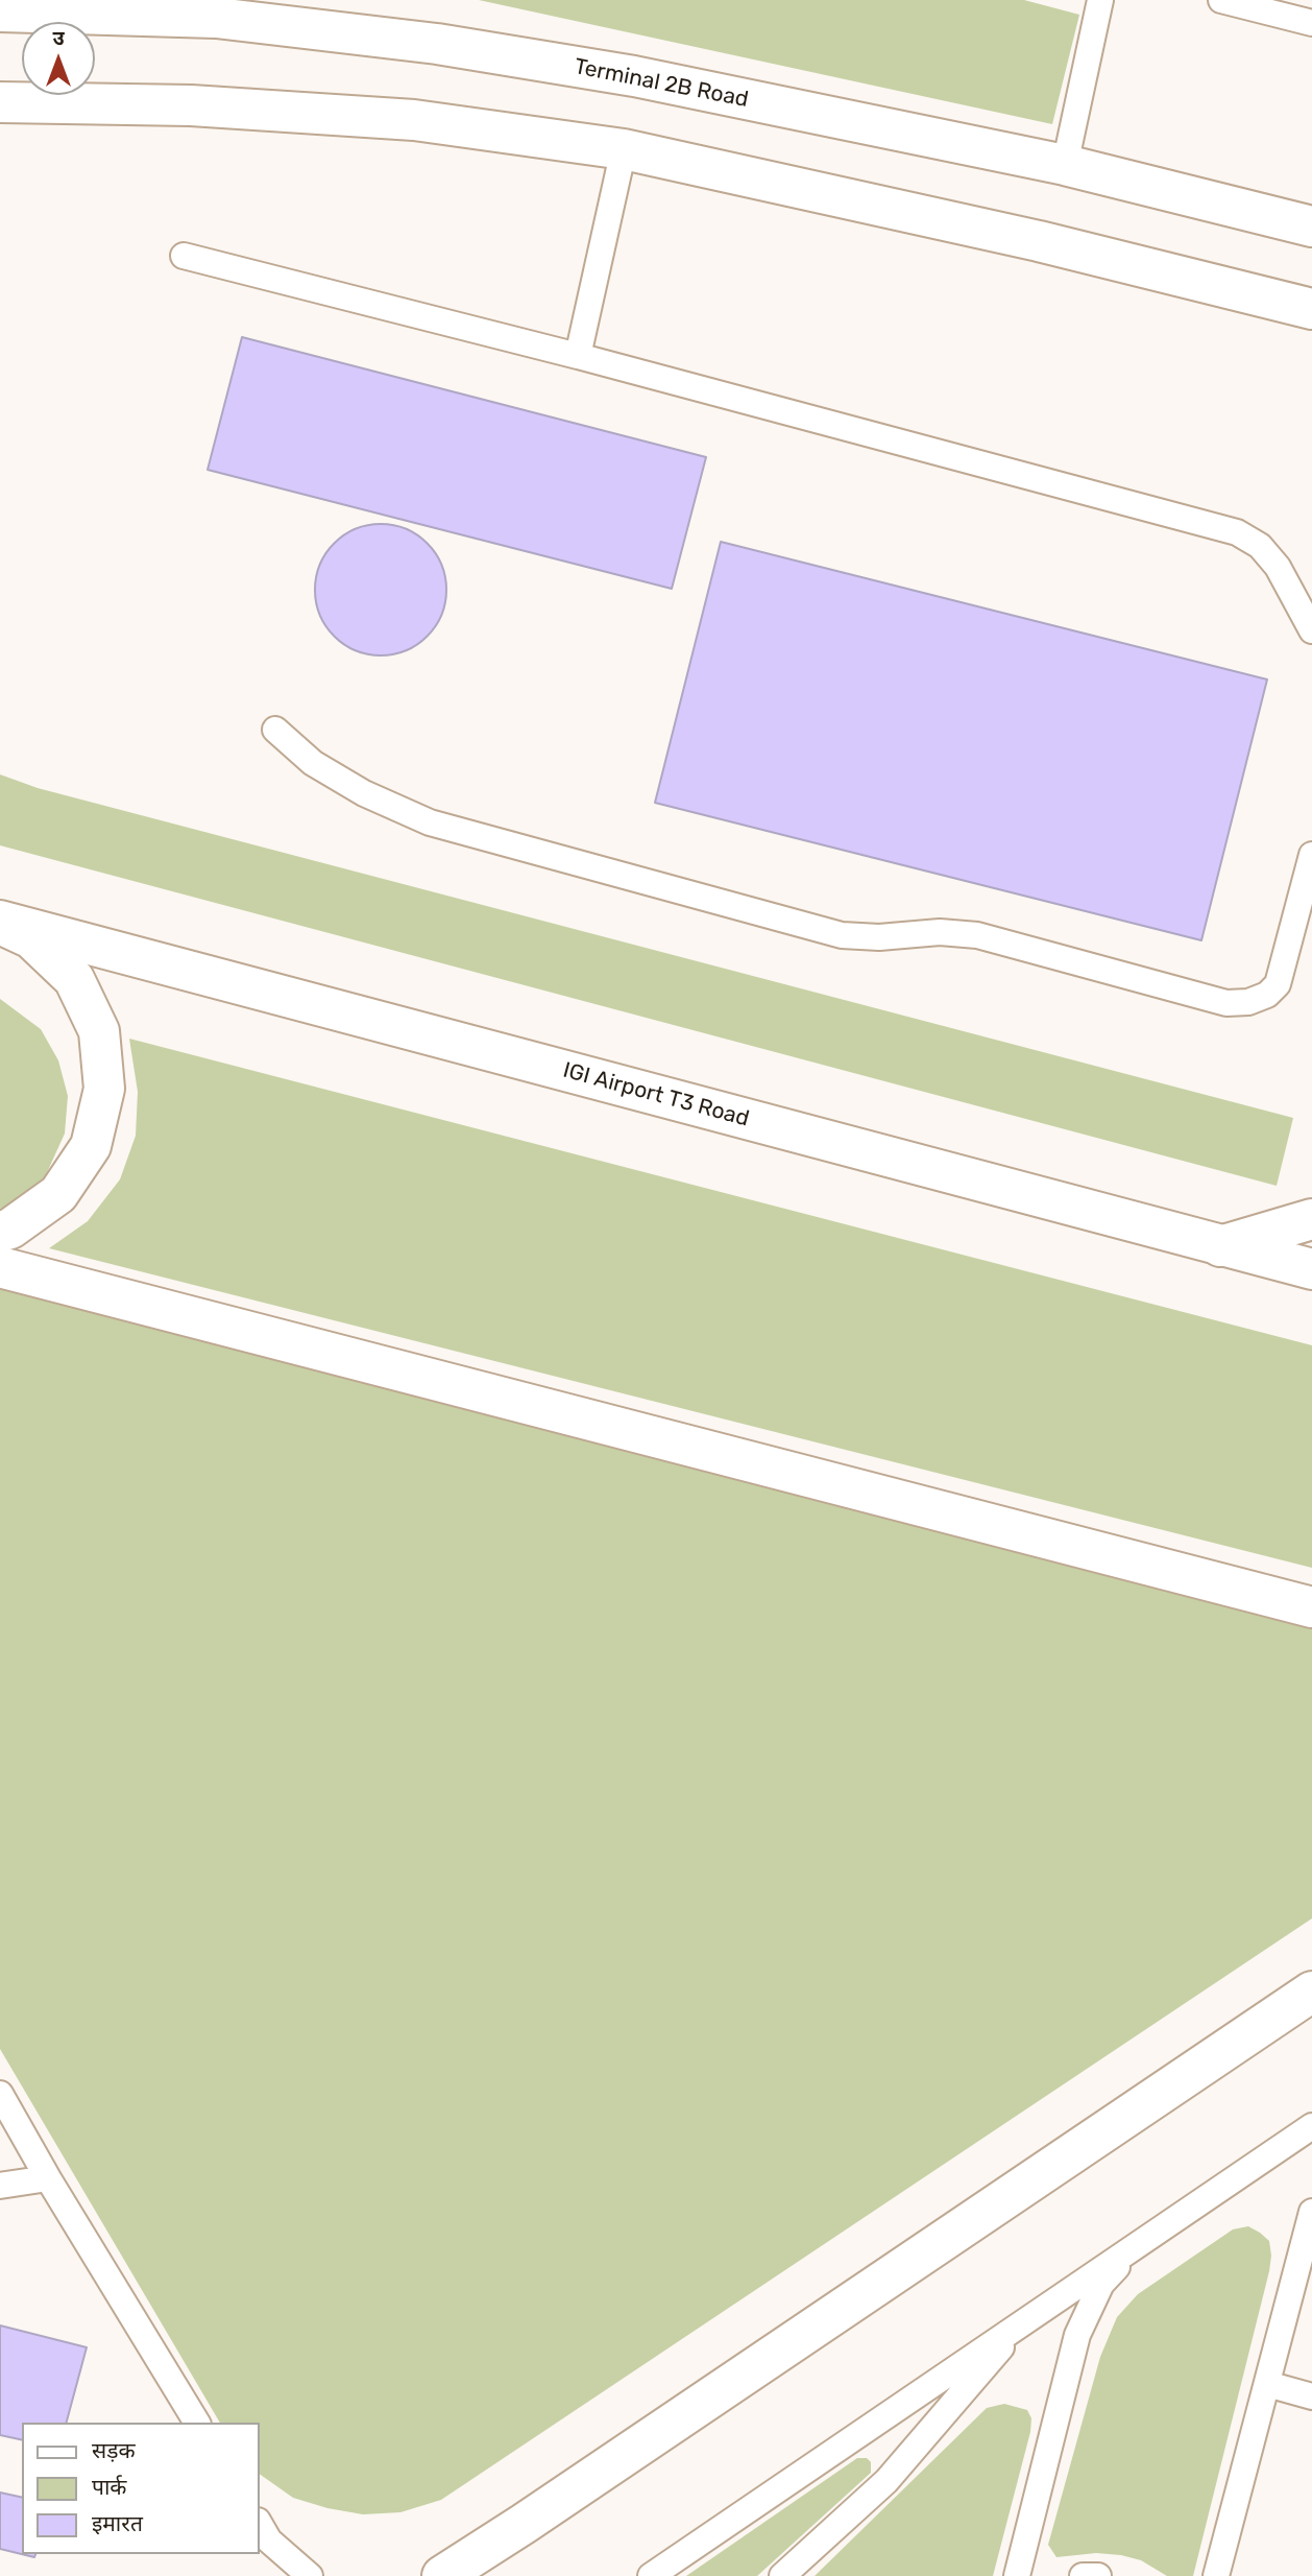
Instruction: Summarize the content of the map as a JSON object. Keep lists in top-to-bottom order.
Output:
{
  "streets": {
    "main road": ["Terminal 2B Road", "IGI Airport T3 Road"]
  },
  "legend": ["सड़क", "पार्क", "इमारत"],
  "north": "top"
}
